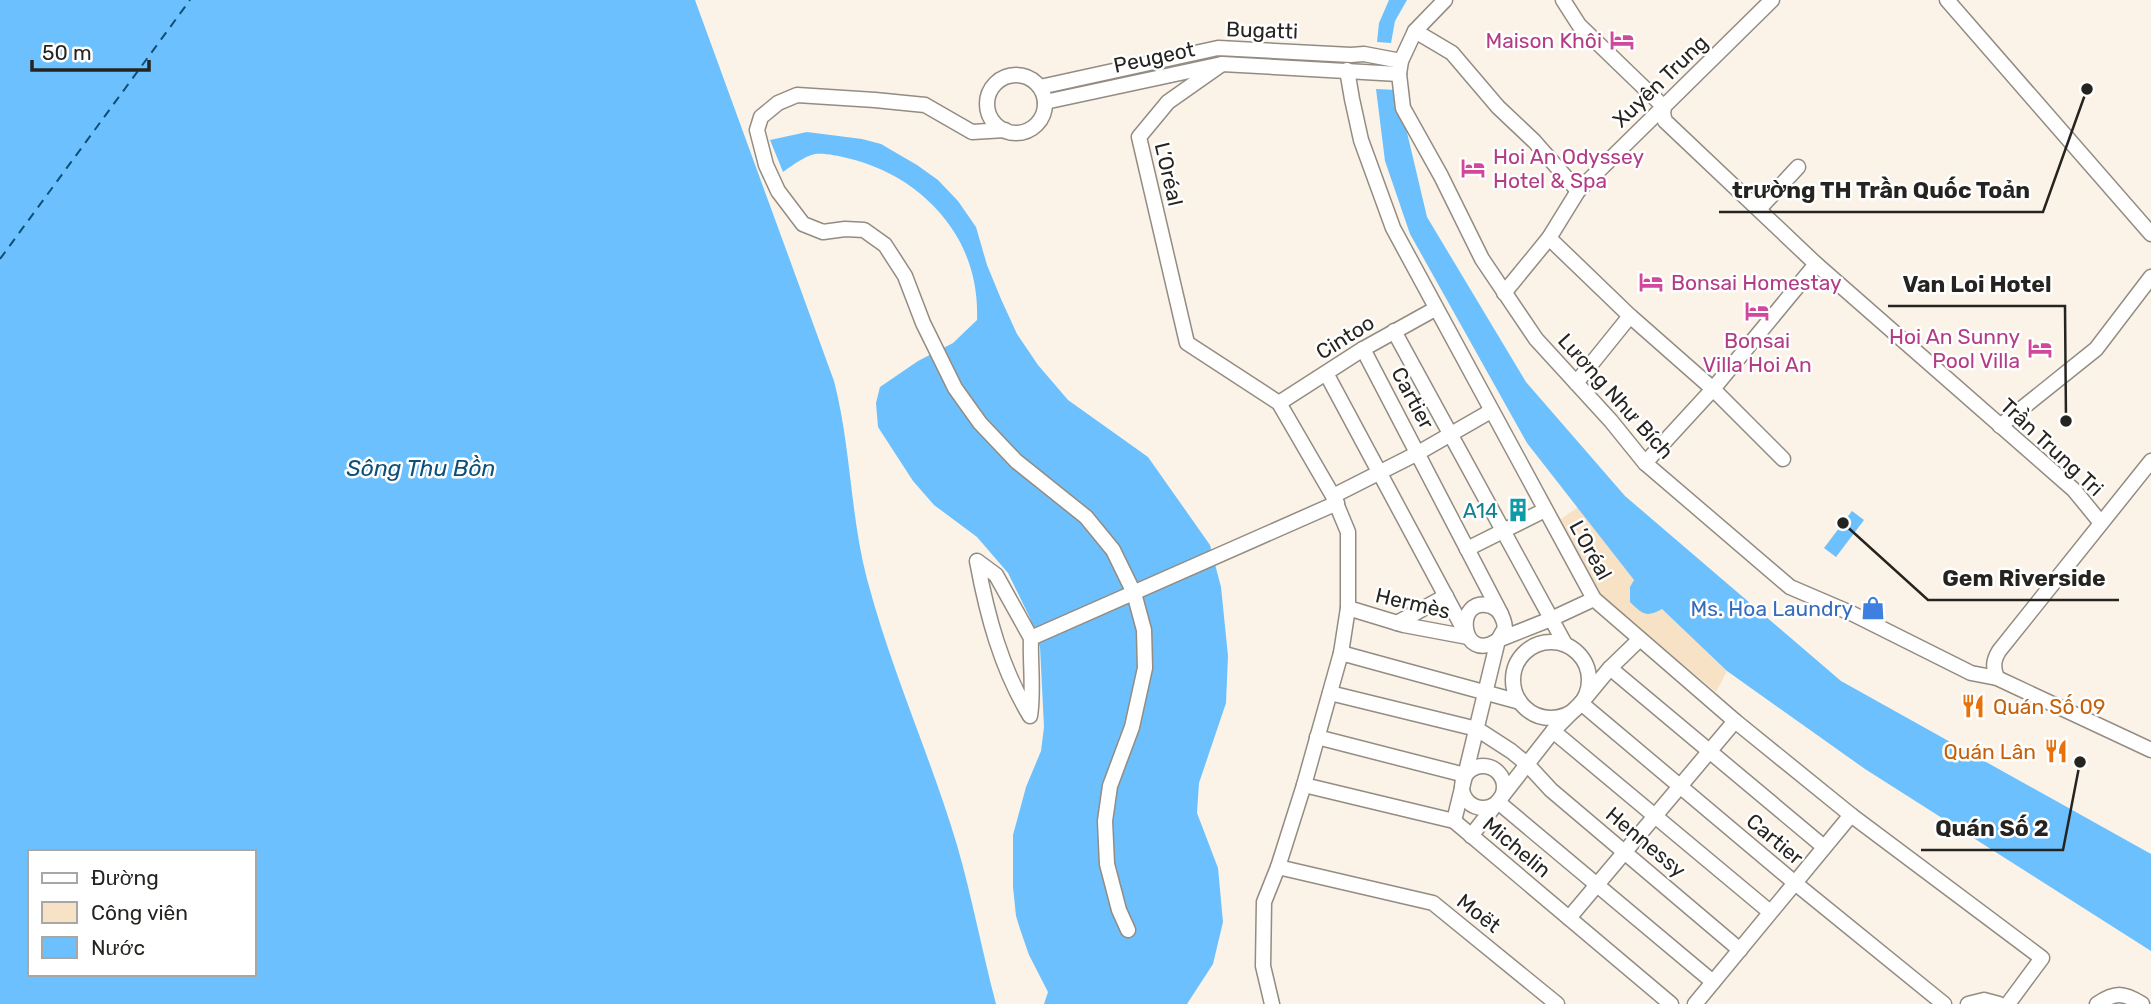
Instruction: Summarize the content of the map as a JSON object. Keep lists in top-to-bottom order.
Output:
{
  "streets": {
    "street": [
      "Bugatti",
      "Peugeot",
      "Xuyên Trung",
      "L’Oréal",
      "Cintoo",
      "Lương Như Bích",
      "Cartier",
      "Trần Trung Tri",
      "Hermès",
      "Hennessy",
      "Michelin",
      "Moët"
    ]
  },
  "crossings": [
    ["Bugatti", "Peugeot"],
    ["Bugatti", "Lương Như Bích"],
    ["Peugeot", "L’Oréal"],
    ["Peugeot", "Lương Như Bích"],
    ["Xuyên Trung", "Lương Như Bích"],
    ["Xuyên Trung", "Trần Trung Tri"],
    ["L’Oréal", "Cintoo"],
    ["L’Oréal", "Hermès"],
    ["L’Oréal", "Michelin"],
    ["L’Oréal", "Moët"],
    ["Cintoo", "Cartier"],
    ["Cartier", "Hermès"]
  ],
  "water": ["Sông Thu Bồn"],
  "places": {
    "hotel": [
      "Maison Khôi",
      "Hoi An Odyssey Hotel & Spa",
      "Bonsai Homestay",
      "Bonsai Villa Hoi An",
      "Hoi An Sunny Pool Villa"
    ],
    "other": [
      "trường TH Trần Quốc Toản",
      "Van Loi Hotel",
      "Gem Riverside",
      "Quán Số 2"
    ],
    "building": ["A14"],
    "shop": ["Ms. Hoa Laundry"],
    "restaurant": ["Quán Số 09", "Quán Lân"]
  },
  "legend": ["Đường", "Công viên", "Nước"],
  "scale_bar": "50 m"
}
